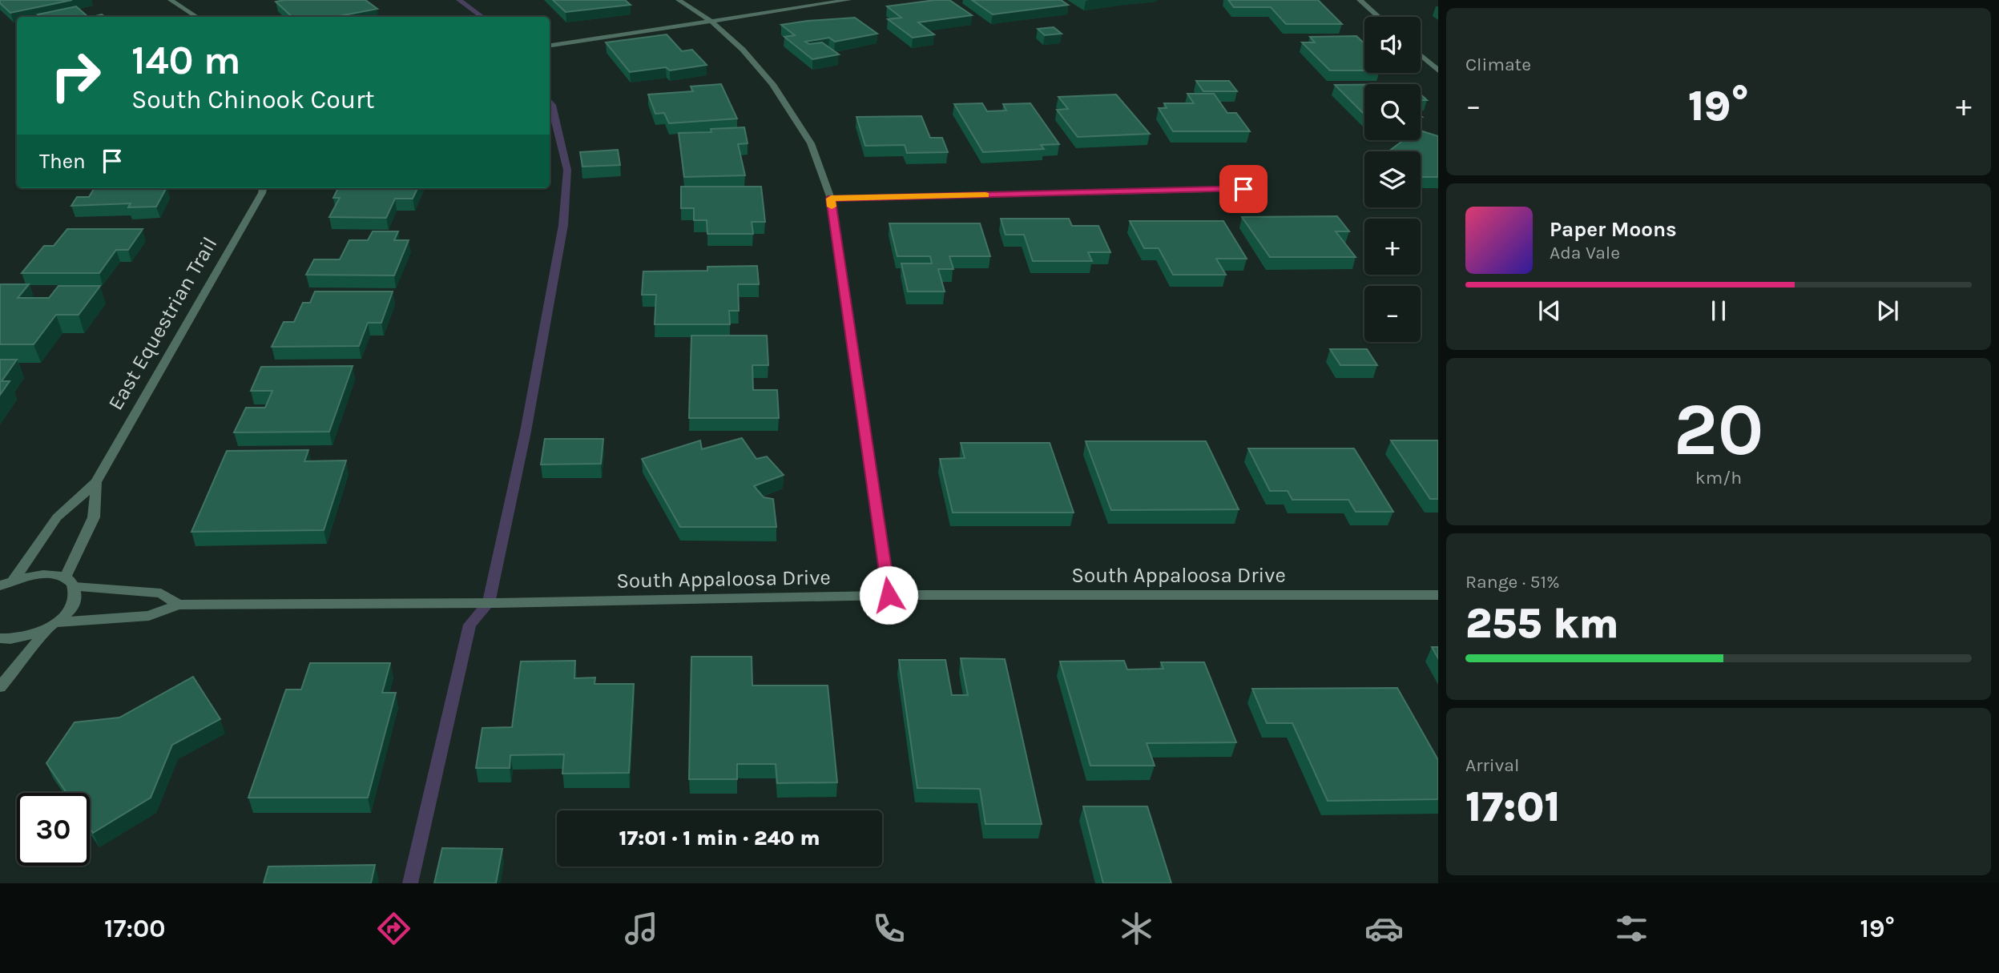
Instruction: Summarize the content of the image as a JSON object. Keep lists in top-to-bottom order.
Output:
{
  "streets": {
    "street": ["East Equestrian Trail", "South Appaloosa Drive"]
  },
  "crossings": [
    ["East Equestrian Trail", "South Appaloosa Drive"]
  ],
  "page": {
    "tile": [
      "Climate",
      ["20", "km/h"],
      ["Range · 51%", "255 km"],
      ["Arrival", "17:01"]
    ],
    "map_buttons": ["+", "−"],
    "turn": ["140 m", "South Chinook Court"],
    "heat": ["−", "19°", "+"],
    "then": "Then",
    "song": ["Paper Moons", "Ada Vale"],
    "limit": "30",
    "trip": "17:01 · 1 min · 240 m",
    "tabs": ["17:00", "19°"]
  }
}
